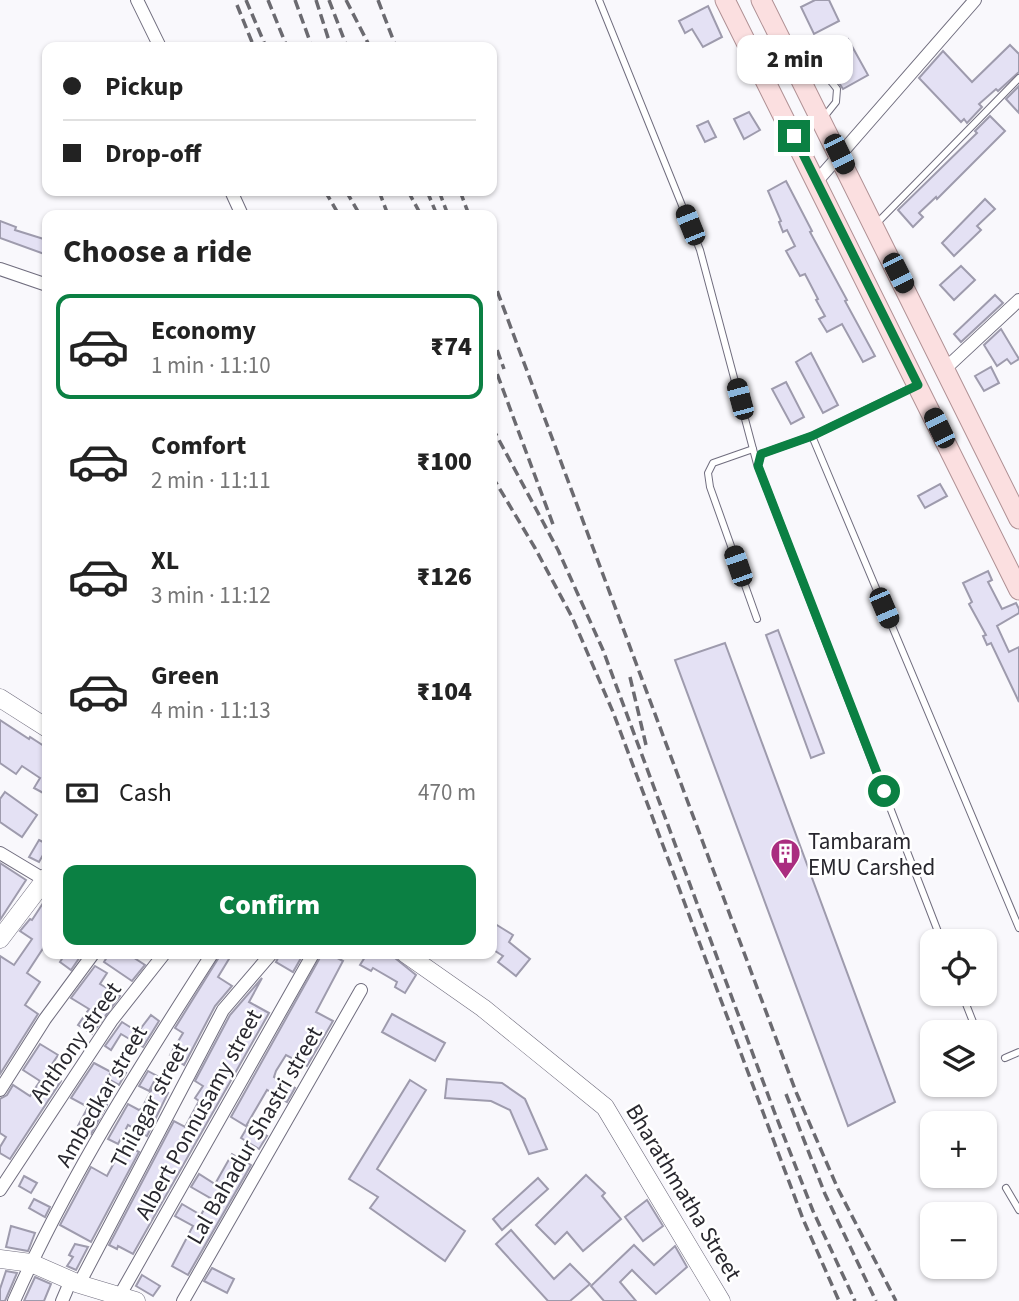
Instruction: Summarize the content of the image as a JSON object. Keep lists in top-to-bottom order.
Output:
{
  "streets": {
    "street": [
      "Anthony street",
      "Ambedkar street",
      "Thilagar street",
      "Albert Ponnusamy street",
      "Lal Bahadur Shastri street",
      "Bharathmatha Street"
    ]
  },
  "places": {
    "building": ["Tambaram EMU Carshed"]
  },
  "page": {
    "bubble": "2 min",
    "banner": ["Pickup", "Drop-off"],
    "heading": "Choose a ride",
    "list": [
      {
        "name": "Economy",
        "note": "1 min · 11:10",
        "value": "₹74"
      },
      {
        "name": "Comfort",
        "note": "2 min · 11:11",
        "value": "₹100"
      },
      {
        "name": "XL",
        "note": "3 min · 11:12",
        "value": "₹126"
      },
      {
        "name": "Green",
        "note": "4 min · 11:13",
        "value": "₹104"
      }
    ],
    "pay": ["Cash", "470 m"],
    "buttons": "Confirm",
    "map_buttons": ["+", "−"]
  }
}
